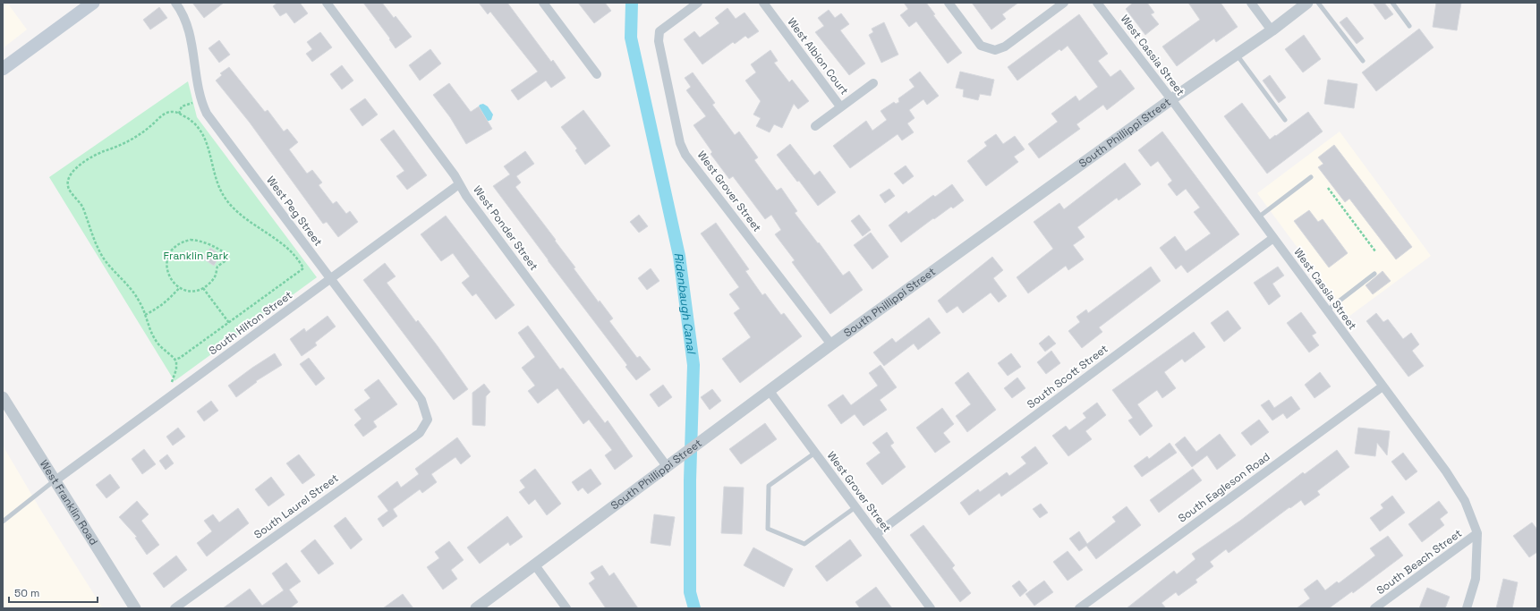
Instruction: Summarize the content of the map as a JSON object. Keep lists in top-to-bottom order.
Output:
{
  "streets": {
    "street": [
      "West Cassia Street",
      "West Albion Court",
      "South Phillippi Street",
      "West Grover Street",
      "West Peg Street",
      "West Ponder Street",
      "South Hilton Street",
      "South Scott Street",
      "South Eagleson Road",
      "West Franklin Road",
      "South Laurel Street",
      "South Beach Street"
    ]
  },
  "crossings": [
    ["West Cassia Street", "South Phillippi Street"],
    ["West Cassia Street", "South Scott Street"],
    ["West Cassia Street", "South Eagleson Road"],
    ["West Cassia Street", "South Beach Street"],
    ["South Phillippi Street", "West Grover Street"],
    ["South Phillippi Street", "West Ponder Street"],
    ["West Grover Street", "South Scott Street"],
    ["West Peg Street", "South Hilton Street"],
    ["West Peg Street", "South Laurel Street"],
    ["West Ponder Street", "South Hilton Street"],
    ["South Hilton Street", "West Franklin Road"]
  ],
  "water": ["Ridenbaugh Canal"],
  "parks": ["Franklin Park"],
  "scale_bar": "50 m"
}
